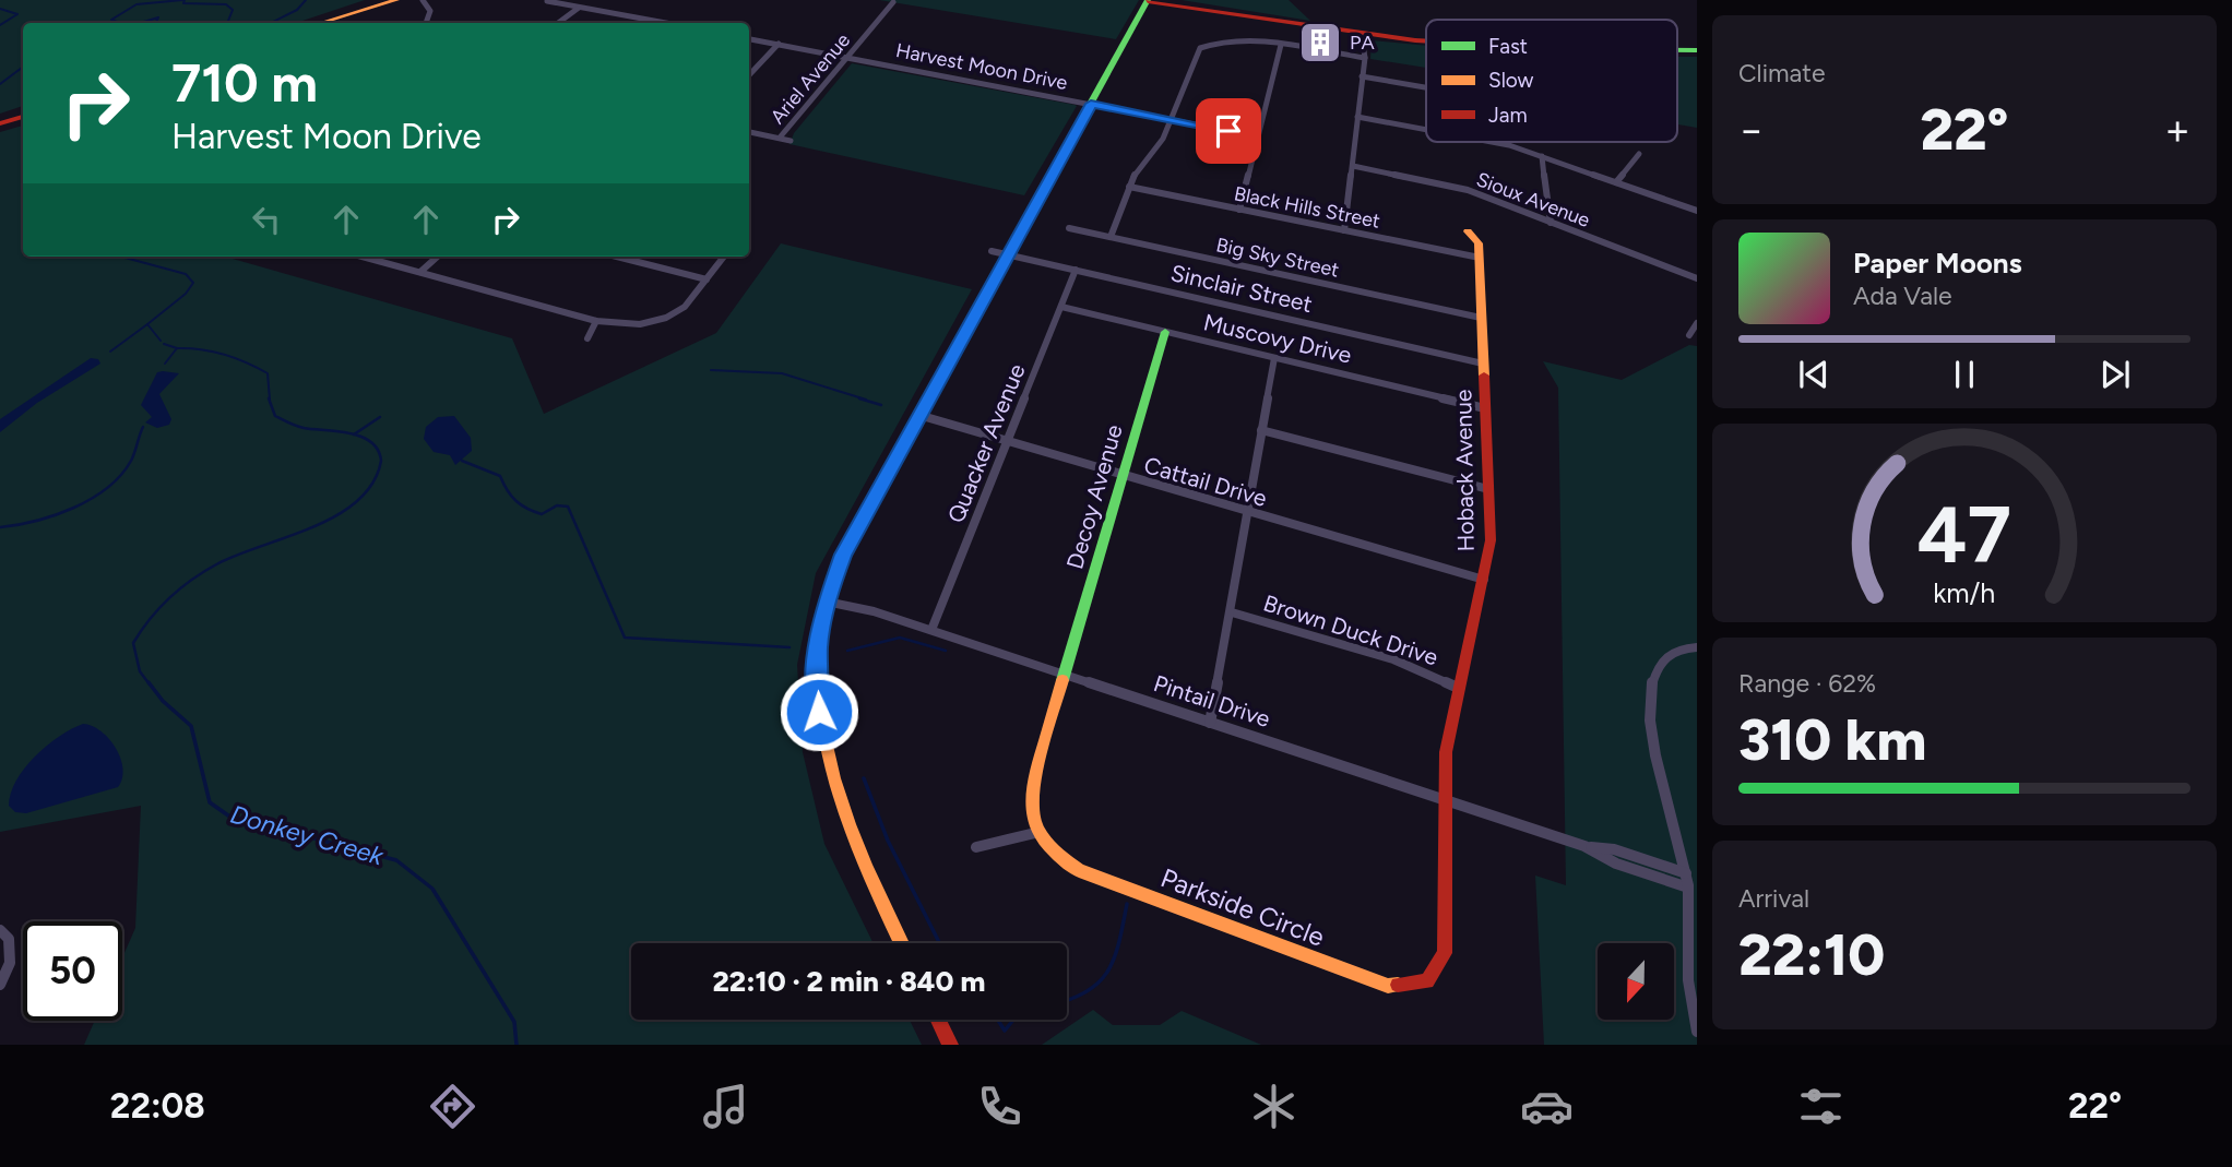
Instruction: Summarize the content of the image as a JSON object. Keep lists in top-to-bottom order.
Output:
{
  "streets": {
    "street": [
      "Harvest Moon Drive",
      "Ariel Avenue",
      "Sioux Avenue",
      "Black Hills Street",
      "Big Sky Street",
      "Sinclair Street",
      "Muscovy Drive",
      "Quacker Avenue",
      "Hoback Avenue",
      "Cattail Drive",
      "Decoy Avenue",
      "Brown Duck Drive",
      "Pintail Drive",
      "Parkside Circle"
    ]
  },
  "crossings": [
    ["Harvest Moon Drive", "Ariel Avenue"],
    ["Black Hills Street", "Hoback Avenue"],
    ["Big Sky Street", "Hoback Avenue"],
    ["Sinclair Street", "Quacker Avenue"],
    ["Sinclair Street", "Hoback Avenue"],
    ["Muscovy Drive", "Quacker Avenue"],
    ["Muscovy Drive", "Hoback Avenue"],
    ["Muscovy Drive", "Decoy Avenue"],
    ["Quacker Avenue", "Cattail Drive"],
    ["Quacker Avenue", "Pintail Drive"],
    ["Hoback Avenue", "Cattail Drive"],
    ["Hoback Avenue", "Brown Duck Drive"],
    ["Hoback Avenue", "Pintail Drive"],
    ["Hoback Avenue", "Parkside Circle"],
    ["Cattail Drive", "Decoy Avenue"],
    ["Decoy Avenue", "Pintail Drive"],
    ["Pintail Drive", "Parkside Circle"]
  ],
  "water": ["Donkey Creek"],
  "places": {
    "building": ["PA"]
  },
  "legend": ["Fast", "Slow", "Jam"],
  "north": "bottom",
  "page": {
    "tile": [
      "Climate",
      ["Range · 62%", "310 km"],
      ["Arrival", "22:10"]
    ],
    "turn": ["710 m", "Harvest Moon Drive"],
    "heat": ["−", "22°", "+"],
    "song": ["Paper Moons", "Ada Vale"],
    "limit": "50",
    "trip": "22:10 · 2 min · 840 m",
    "tabs": ["22:08", "22°"],
    "gauge": ["47", "km/h"]
  }
}
